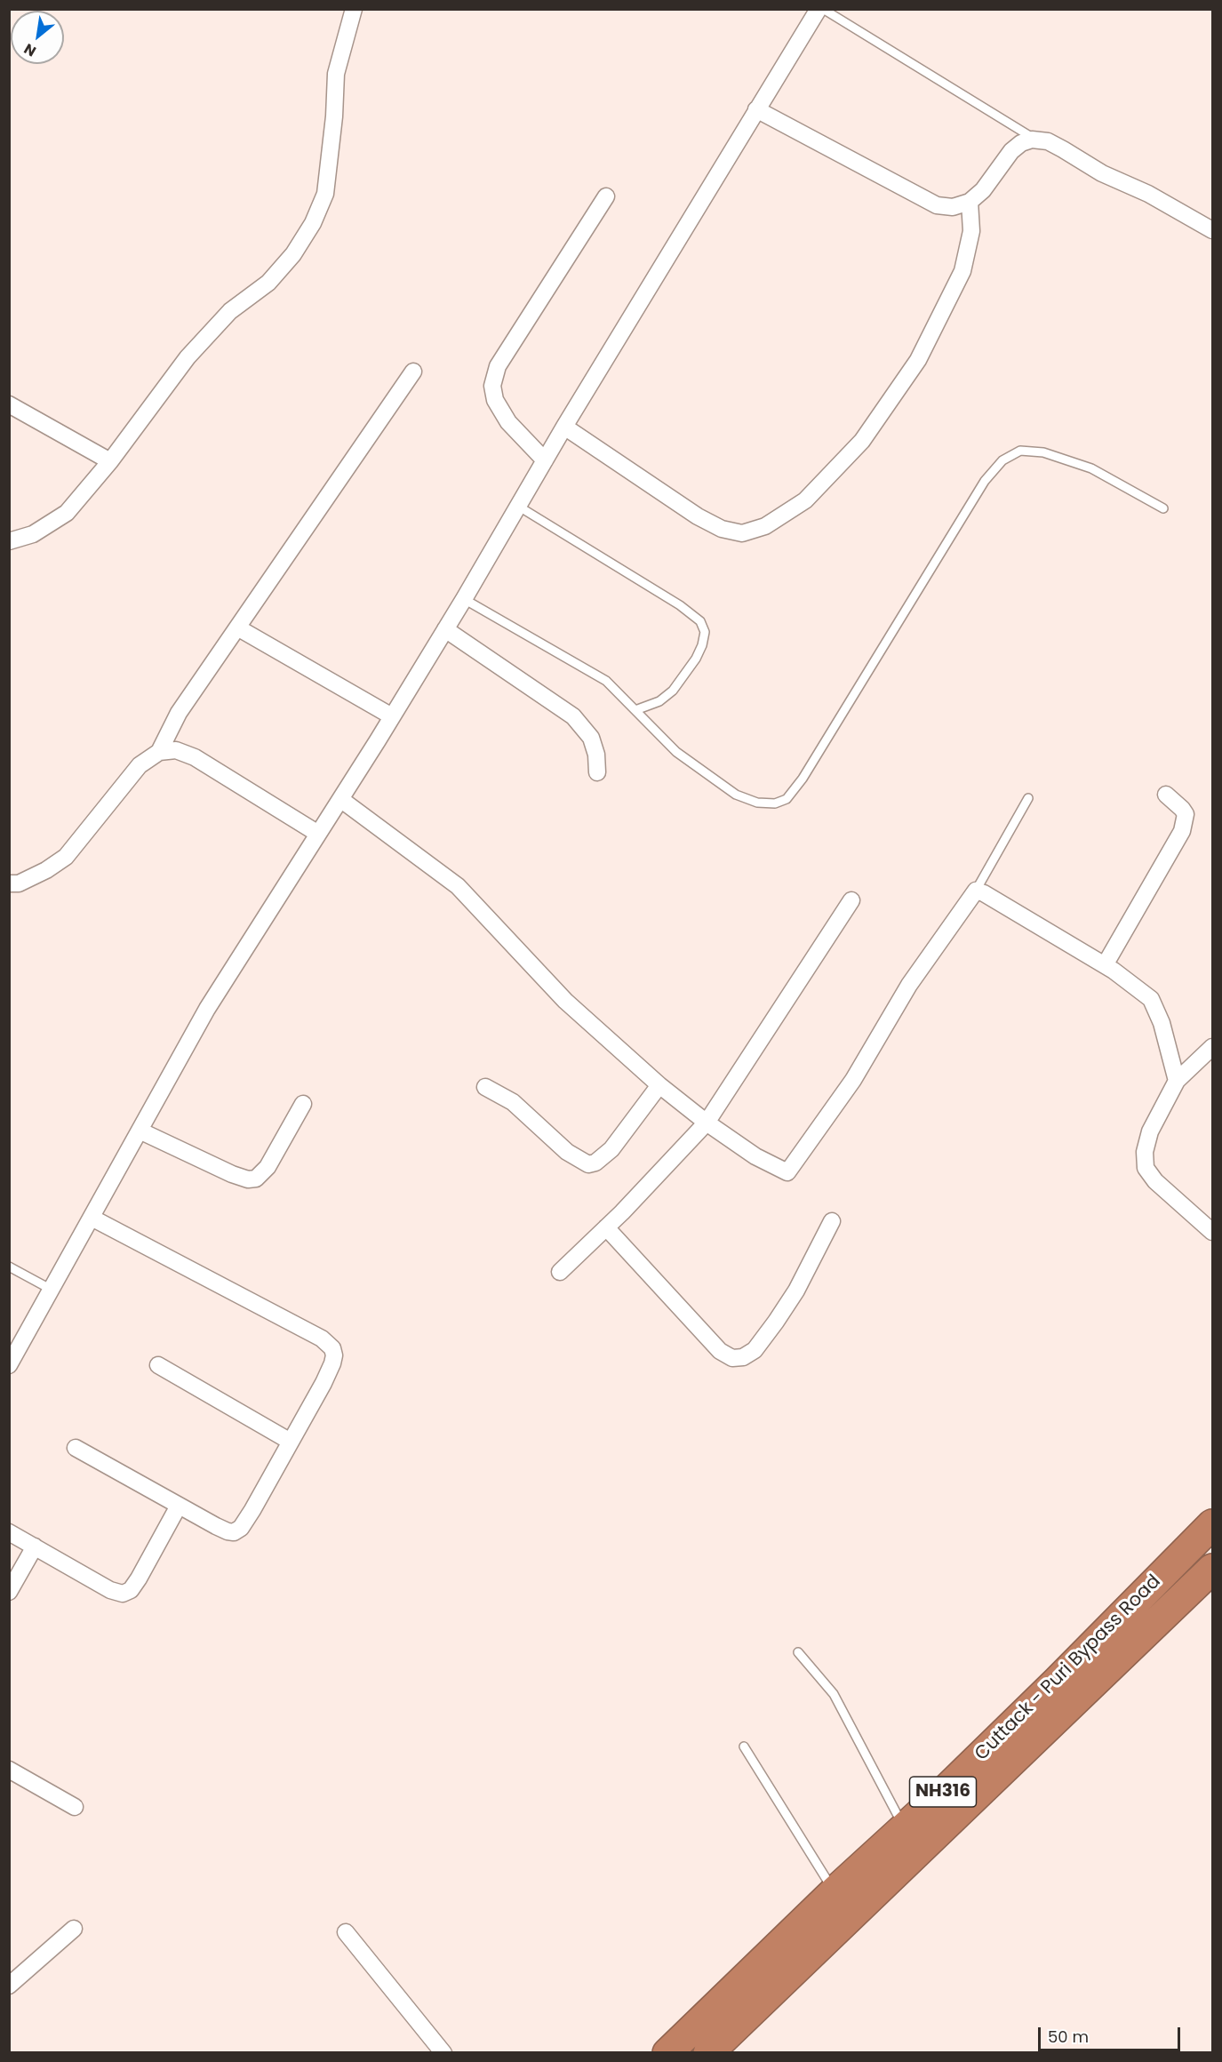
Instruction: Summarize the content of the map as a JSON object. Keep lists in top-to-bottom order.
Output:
{
  "streets": {
    "highway": ["Cuttack - Puri Bypass Road", "NH316"]
  },
  "scale_bar": "50 m",
  "north": "bottom left"
}
